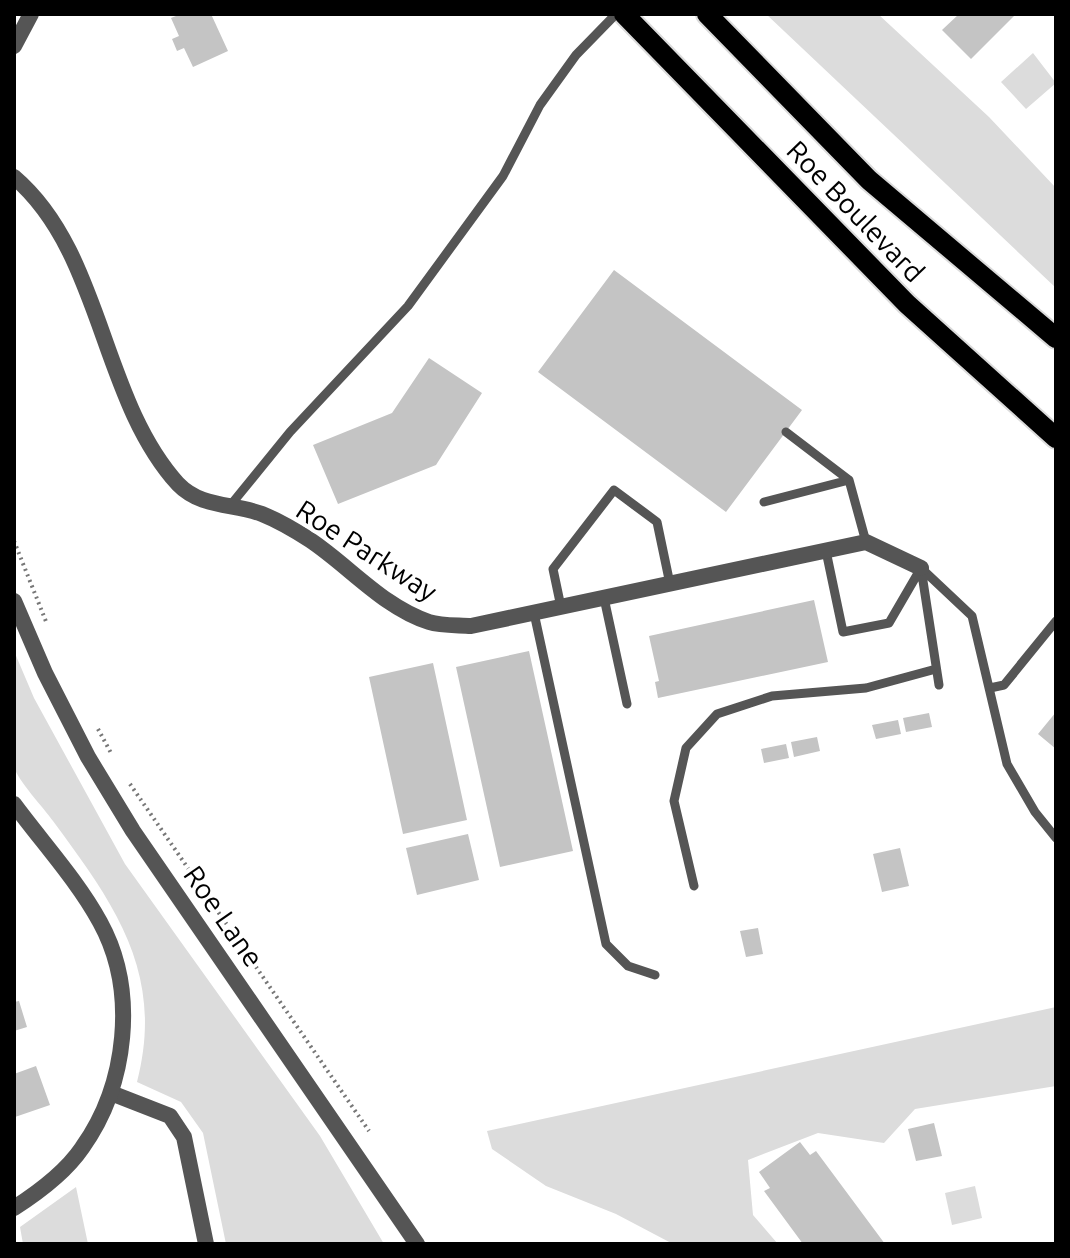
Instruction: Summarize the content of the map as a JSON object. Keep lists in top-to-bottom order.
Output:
{
  "streets": {
    "main road": ["Roe Boulevard"],
    "street": ["Roe Parkway", "Roe Lane"]
  }
}
